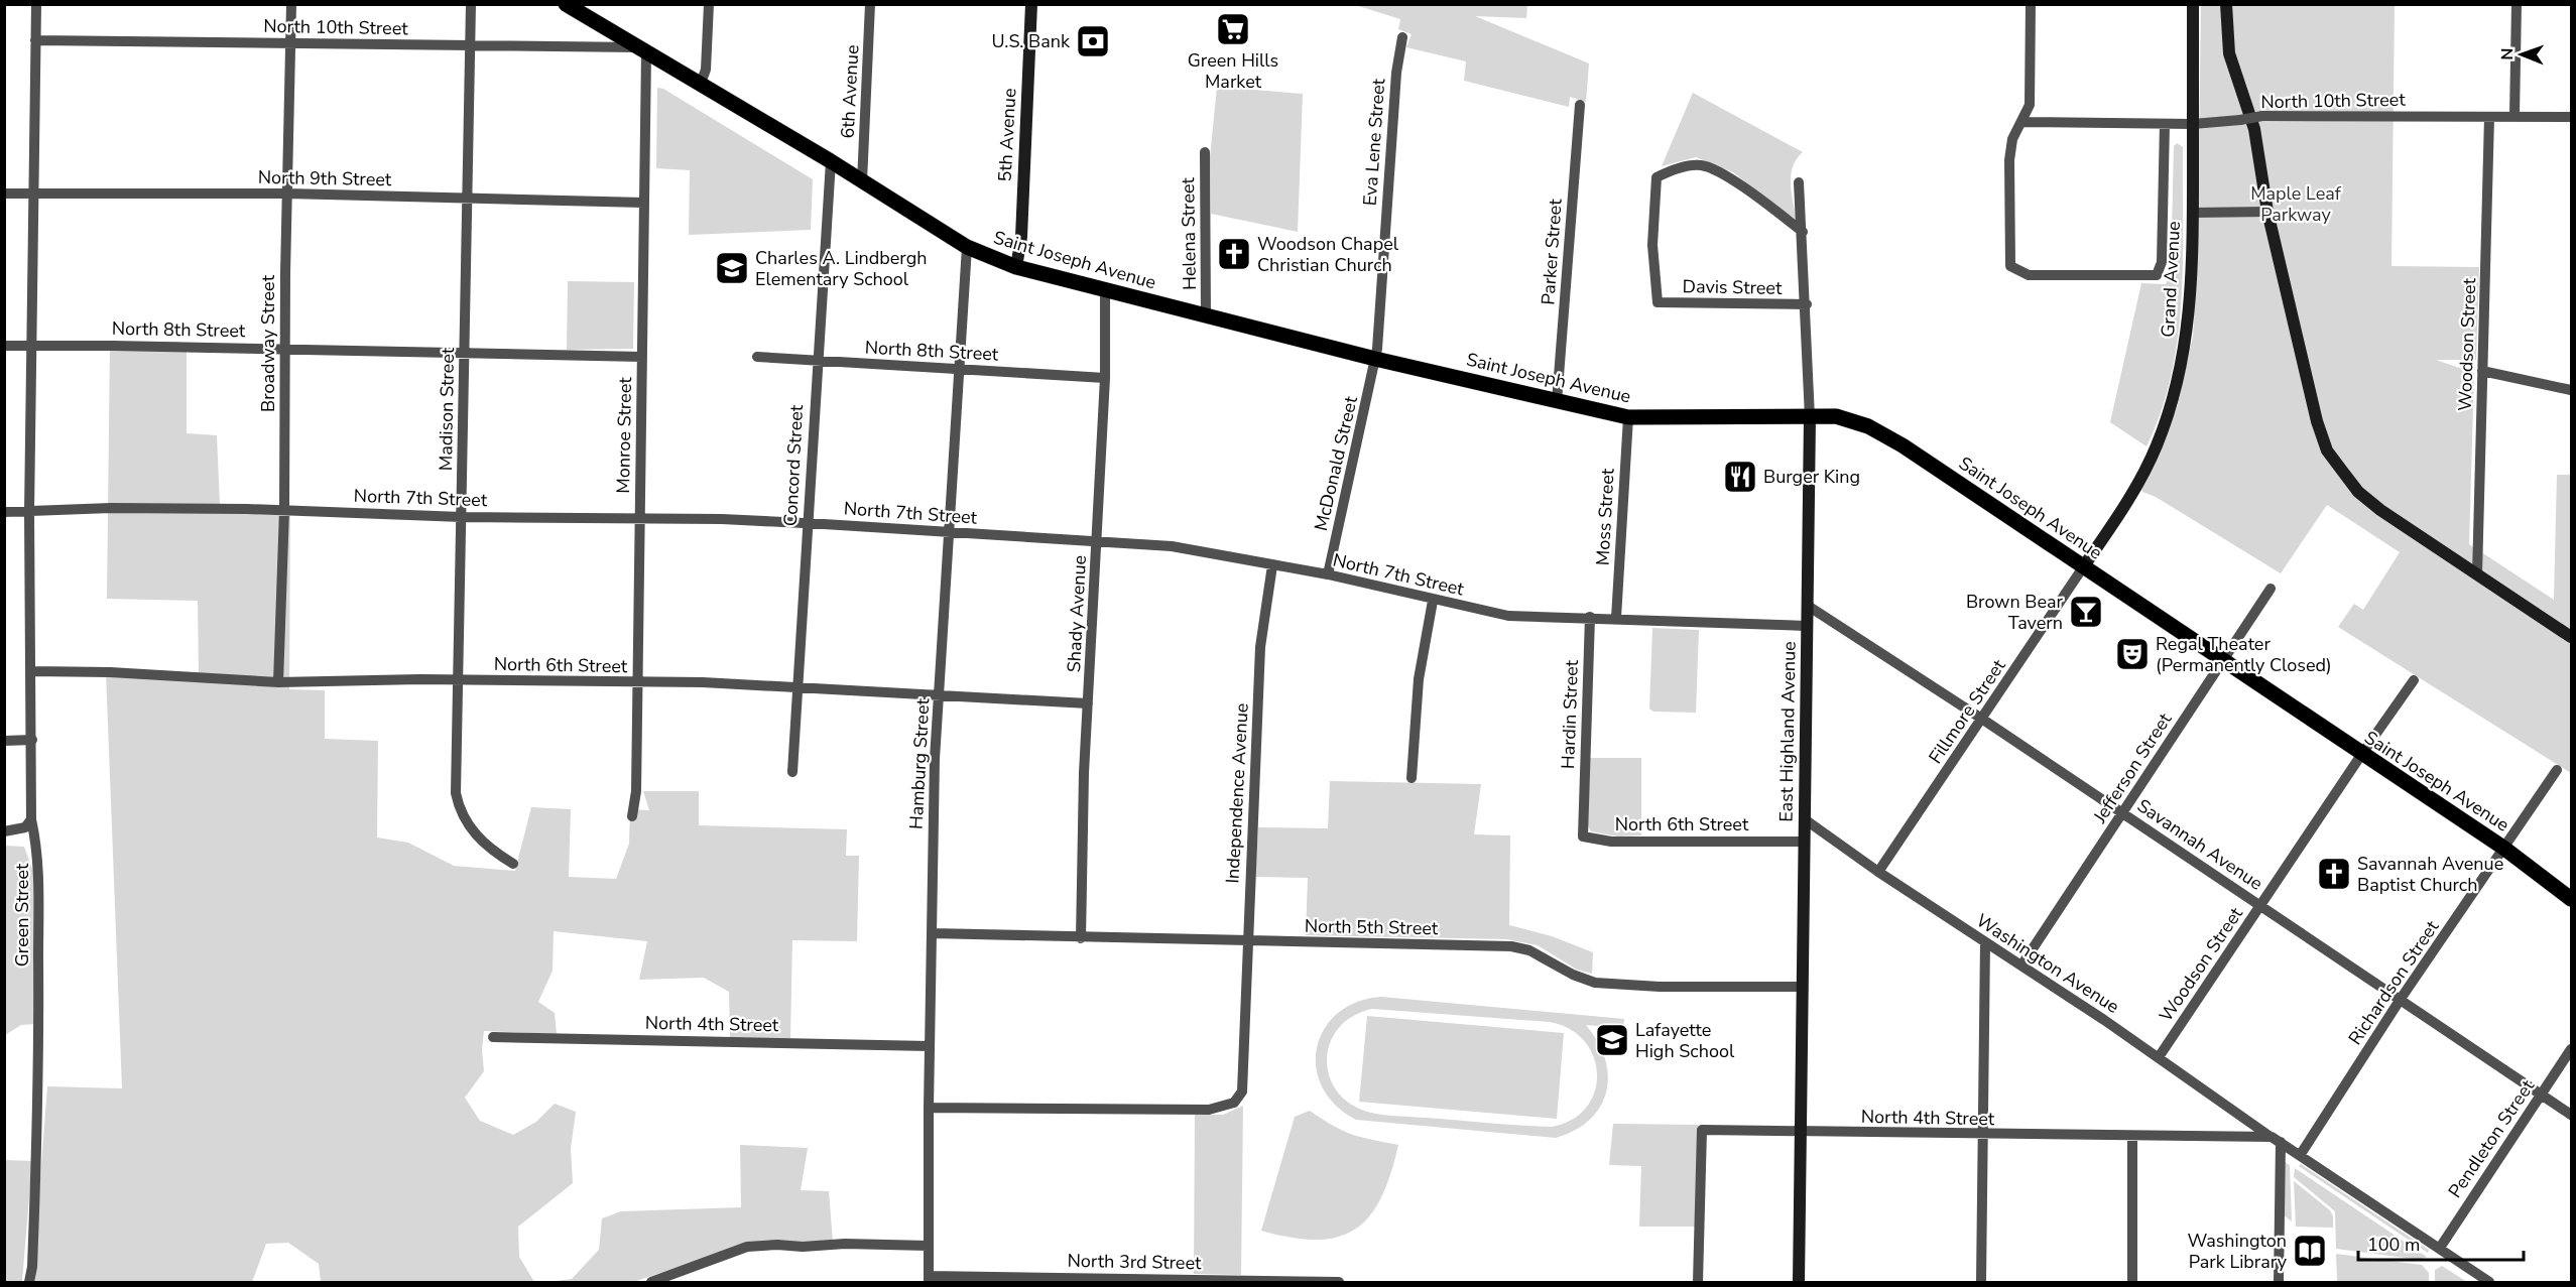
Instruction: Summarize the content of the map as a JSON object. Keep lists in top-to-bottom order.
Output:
{
  "streets": {
    "main road": ["Saint Joseph Avenue"],
    "street": [
      "North 10th Street",
      "6th Avenue",
      "5th Avenue",
      "Eva Lene Street",
      "North 9th Street",
      "Helena Street",
      "Parker Street",
      "Grand Avenue",
      "Davis Street",
      "North 8th Street",
      "Broadway Street",
      "Woodson Street",
      "Madison Street",
      "Monroe Street",
      "McDonald Street",
      "Concord Street",
      "North 7th Street",
      "Moss Street",
      "Shady Avenue",
      "North 6th Street",
      "Fillmore Street",
      "Hardin Street",
      "East Highland Avenue",
      "Hamburg Street",
      "Jefferson Street",
      "Independence Avenue",
      "Savannah Avenue",
      "Green Street",
      "North 5th Street",
      "Washington Avenue",
      "Richardson Street",
      "North 4th Street",
      "Pendleton Street",
      "North 3rd Street"
    ]
  },
  "crossings": [
    ["North 10th Street", "Saint Joseph Avenue"],
    ["North 10th Street", "Grand Avenue"],
    ["North 10th Street", "Broadway Street"],
    ["North 10th Street", "Woodson Street"],
    ["North 10th Street", "Madison Street"],
    ["North 10th Street", "Monroe Street"],
    ["North 10th Street", "Green Street"],
    ["6th Avenue", "Saint Joseph Avenue"],
    ["5th Avenue", "Saint Joseph Avenue"],
    ["Eva Lene Street", "Saint Joseph Avenue"],
    ["Eva Lene Street", "McDonald Street"],
    ["North 9th Street", "Broadway Street"],
    ["North 9th Street", "Madison Street"],
    ["North 9th Street", "Monroe Street"],
    ["North 9th Street", "Green Street"],
    ["Helena Street", "Saint Joseph Avenue"],
    ["Parker Street", "Saint Joseph Avenue"],
    ["Saint Joseph Avenue", "Grand Avenue"],
    ["Saint Joseph Avenue", "Woodson Street"],
    ["Saint Joseph Avenue", "Monroe Street"],
    ["Saint Joseph Avenue", "McDonald Street"],
    ["Saint Joseph Avenue", "Concord Street"],
    ["Saint Joseph Avenue", "Moss Street"],
    ["Saint Joseph Avenue", "Shady Avenue"],
    ["Saint Joseph Avenue", "Fillmore Street"],
    ["Saint Joseph Avenue", "East Highland Avenue"],
    ["Saint Joseph Avenue", "Hamburg Street"],
    ["Saint Joseph Avenue", "Jefferson Street"],
    ["Saint Joseph Avenue", "Richardson Street"],
    ["Grand Avenue", "Fillmore Street"],
    ["Davis Street", "East Highland Avenue"],
    ["North 8th Street", "Broadway Street"],
    ["North 8th Street", "Madison Street"],
    ["North 8th Street", "Monroe Street"],
    ["North 8th Street", "Concord Street"],
    ["North 8th Street", "Shady Avenue"],
    ["North 8th Street", "Hamburg Street"],
    ["North 8th Street", "Green Street"],
    ["Broadway Street", "North 7th Street"],
    ["Broadway Street", "North 6th Street"],
    ["Woodson Street", "Savannah Avenue"],
    ["Woodson Street", "Washington Avenue"],
    ["Madison Street", "North 7th Street"],
    ["Madison Street", "North 6th Street"],
    ["Monroe Street", "North 7th Street"],
    ["Monroe Street", "North 6th Street"],
    ["McDonald Street", "North 7th Street"],
    ["Concord Street", "North 7th Street"],
    ["Concord Street", "North 6th Street"],
    ["North 7th Street", "Moss Street"],
    ["North 7th Street", "Shady Avenue"],
    ["North 7th Street", "Hardin Street"],
    ["North 7th Street", "East Highland Avenue"],
    ["North 7th Street", "Hamburg Street"],
    ["North 7th Street", "Independence Avenue"],
    ["North 7th Street", "Green Street"],
    ["Shady Avenue", "North 6th Street"],
    ["Shady Avenue", "North 5th Street"],
    ["North 6th Street", "Hardin Street"],
    ["North 6th Street", "East Highland Avenue"],
    ["North 6th Street", "Hamburg Street"],
    ["North 6th Street", "Green Street"],
    ["Fillmore Street", "Savannah Avenue"],
    ["Fillmore Street", "Washington Avenue"],
    ["East Highland Avenue", "Savannah Avenue"],
    ["East Highland Avenue", "North 5th Street"],
    ["East Highland Avenue", "Washington Avenue"],
    ["East Highland Avenue", "North 4th Street"],
    ["Hamburg Street", "Independence Avenue"],
    ["Hamburg Street", "North 5th Street"],
    ["Hamburg Street", "North 4th Street"],
    ["Hamburg Street", "North 3rd Street"],
    ["Jefferson Street", "Savannah Avenue"],
    ["Jefferson Street", "Washington Avenue"],
    ["Independence Avenue", "North 5th Street"],
    ["Savannah Avenue", "Richardson Street"],
    ["Savannah Avenue", "Pendleton Street"],
    ["Washington Avenue", "North 4th Street"]
  ],
  "parks": ["Maple Leaf Parkway"],
  "places": {
    "supermarket": ["Green Hills Market"],
    "bank": ["U.S. Bank"],
    "church": ["Woodson Chapel Christian Church", "Savannah Avenue Baptist Church"],
    "school or university": ["Charles A. Lindbergh Elementary School", "Lafayette High School"],
    "restaurant": ["Burger King"],
    "bar": ["Brown Bear Tavern"],
    "theatre": ["Regal Theater (Permanently Closed)"],
    "library": ["Washington Park Library"]
  },
  "scale_bar": "100 m",
  "north": "left"
}
